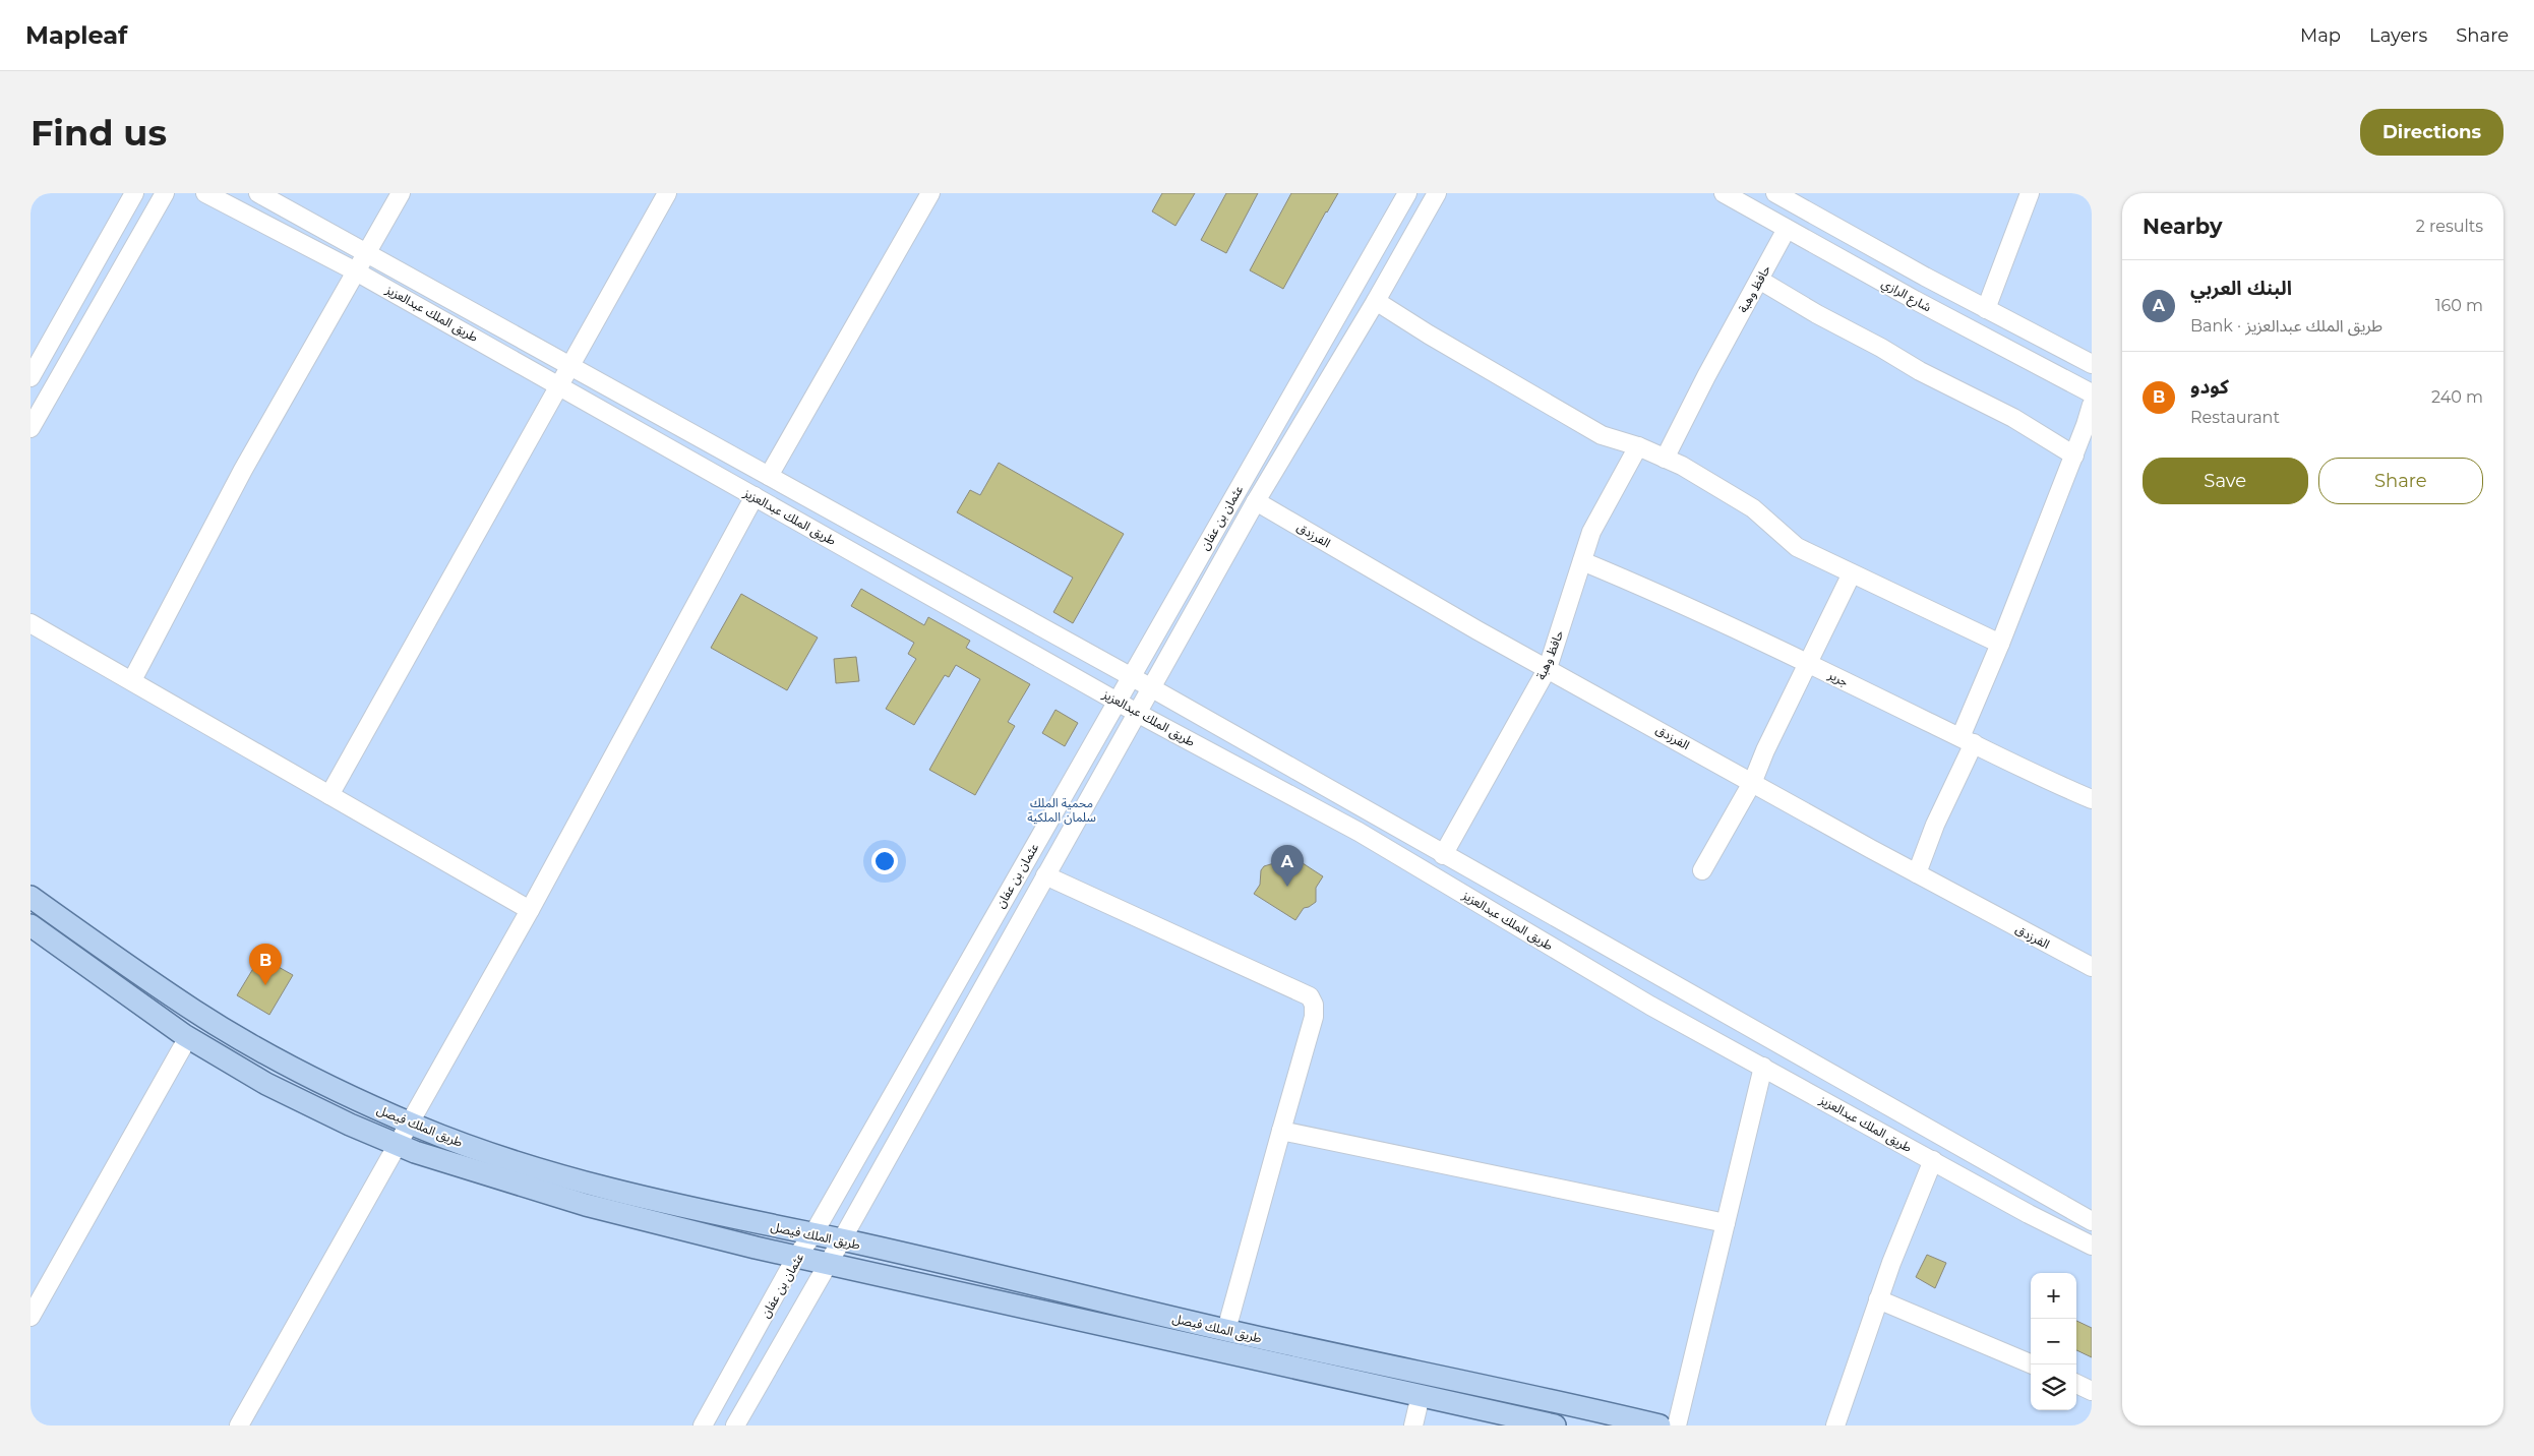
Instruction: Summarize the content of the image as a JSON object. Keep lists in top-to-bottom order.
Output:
{
  "streets": {
    "main road": ["طريق الملك فيصل"],
    "street": [
      "حافظ وهبة",
      "شارع الرازي",
      "طريق الملك عبدالعزيز",
      "عثمان بن عفان",
      "الفرزدق",
      "جرير"
    ]
  },
  "crossings": [
    ["حافظ وهبة", "شارع الرازي"],
    ["حافظ وهبة", "طريق الملك عبدالعزيز"],
    ["حافظ وهبة", "الفرزدق"],
    ["حافظ وهبة", "جرير"],
    ["طريق الملك عبدالعزيز", "عثمان بن عفان"],
    ["عثمان بن عفان", "الفرزدق"],
    ["عثمان بن عفان", "طريق الملك فيصل"]
  ],
  "parks": ["محمية الملك سلمان الملكية"],
  "page": {
    "header": "Mapleaf",
    "nav": ["Map", "Layers", "Share"],
    "buttons": [
      "Directions",
      ["Save", "Share"]
    ],
    "title": "Find us",
    "heading": ["Nearby", "2 results"],
    "list": [
      {
        "mark": "A",
        "name": "البنك العربي",
        "note": "Bank · طريق الملك عبدالعزيز",
        "value": "160 m"
      },
      {
        "mark": "B",
        "name": "كودو",
        "note": "Restaurant",
        "value": "240 m"
      }
    ],
    "pins": ["A", "B"],
    "map_buttons": ["+", "−"]
  }
}
